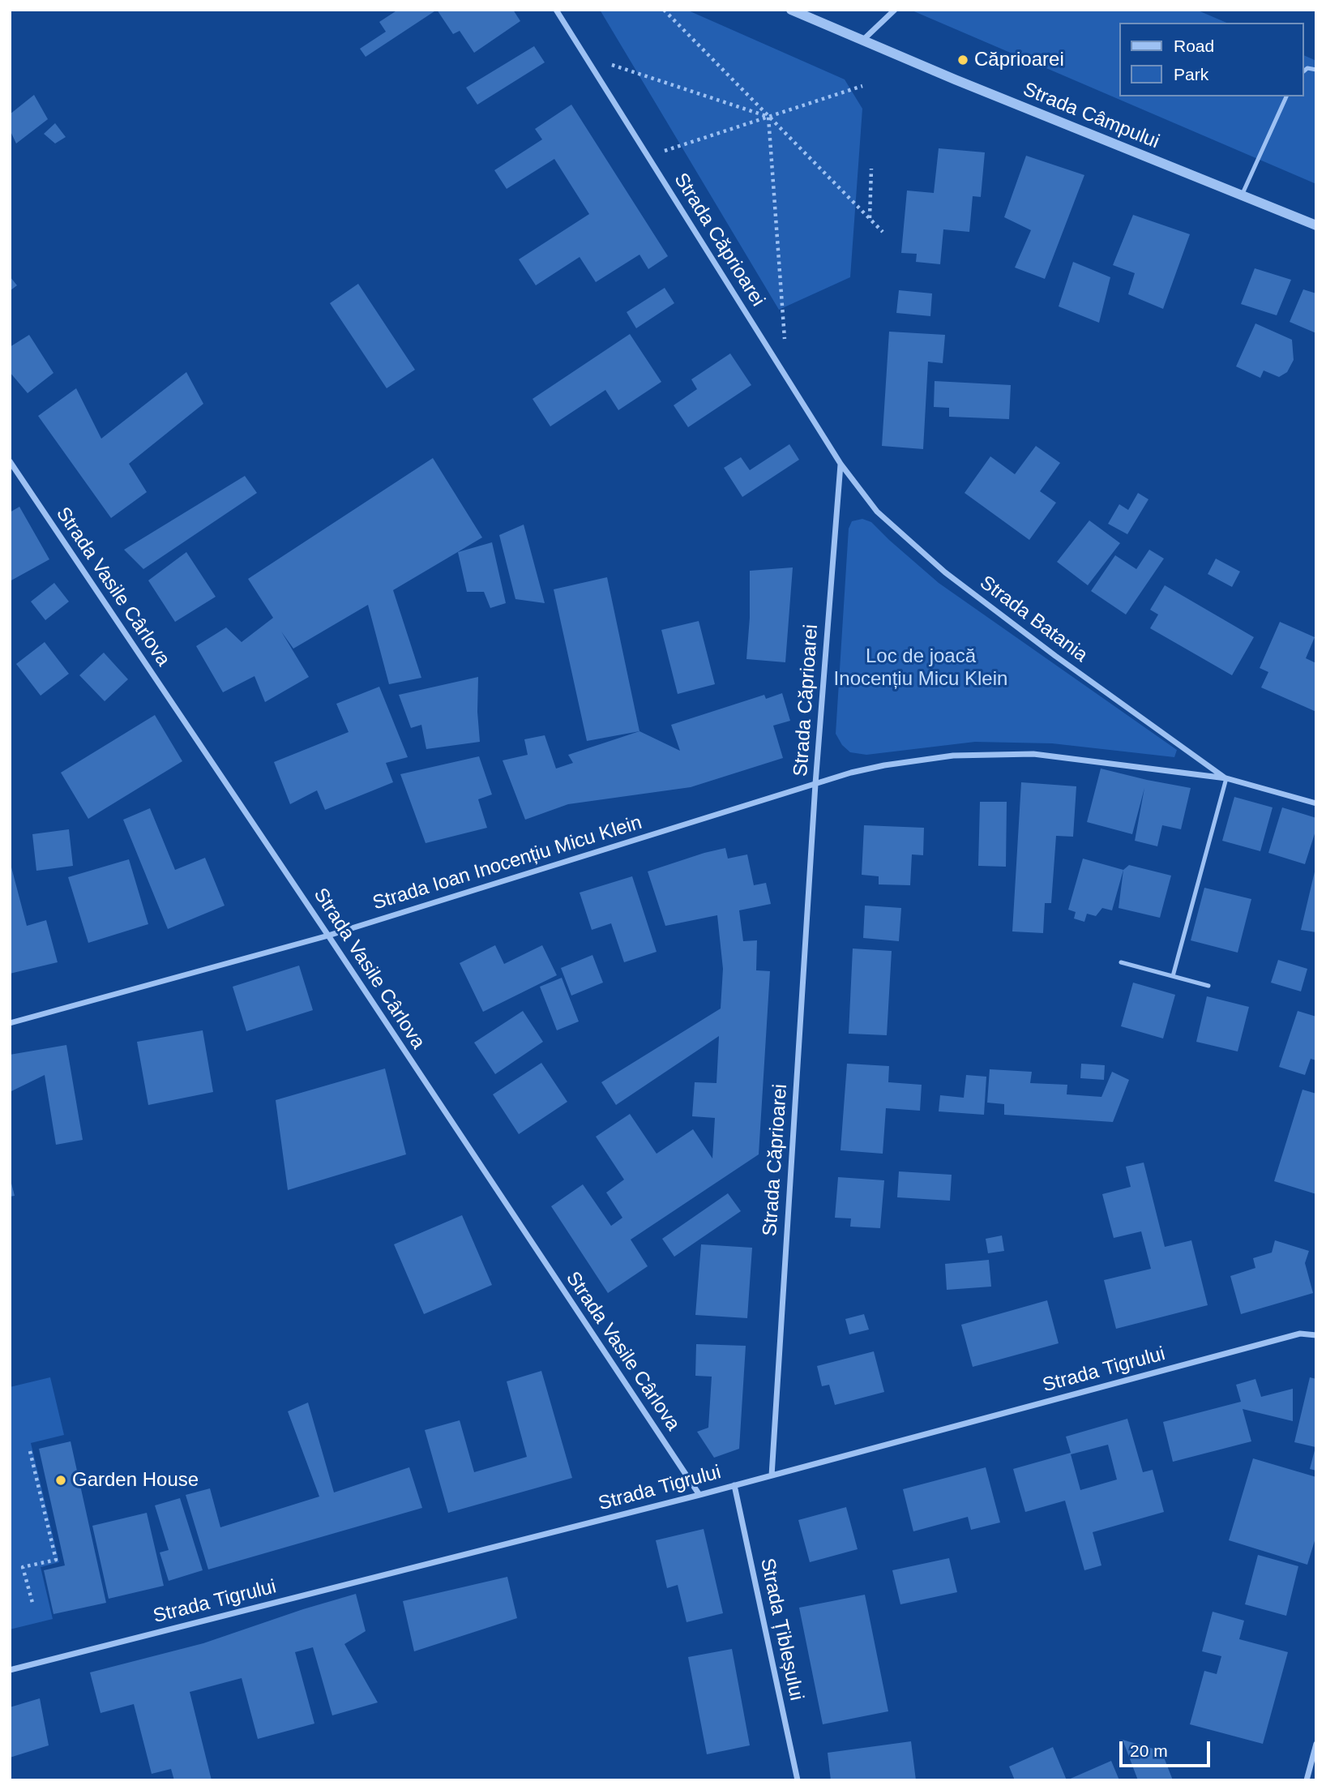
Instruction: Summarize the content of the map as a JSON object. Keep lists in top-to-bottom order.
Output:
{
  "streets": {
    "street": [
      "Strada Câmpului",
      "Strada Căprioarei",
      "Strada Vasile Cârlova",
      "Strada Batania",
      "Strada Ioan Inocențiu Micu Klein",
      "Strada Tigrului",
      "Strada Țibleșului"
    ]
  },
  "crossings": [
    ["Strada Căprioarei", "Strada Batania"],
    ["Strada Căprioarei", "Strada Ioan Inocențiu Micu Klein"],
    ["Strada Căprioarei", "Strada Tigrului"],
    ["Strada Vasile Cârlova", "Strada Ioan Inocențiu Micu Klein"],
    ["Strada Vasile Cârlova", "Strada Tigrului"],
    ["Strada Batania", "Strada Ioan Inocențiu Micu Klein"],
    ["Strada Tigrului", "Strada Țibleșului"]
  ],
  "parks": ["Loc de joacă Inocențiu Micu Klein"],
  "places": ["Căprioarei", "Garden House"],
  "legend": ["Road", "Park"],
  "scale_bar": "20 m"
}
